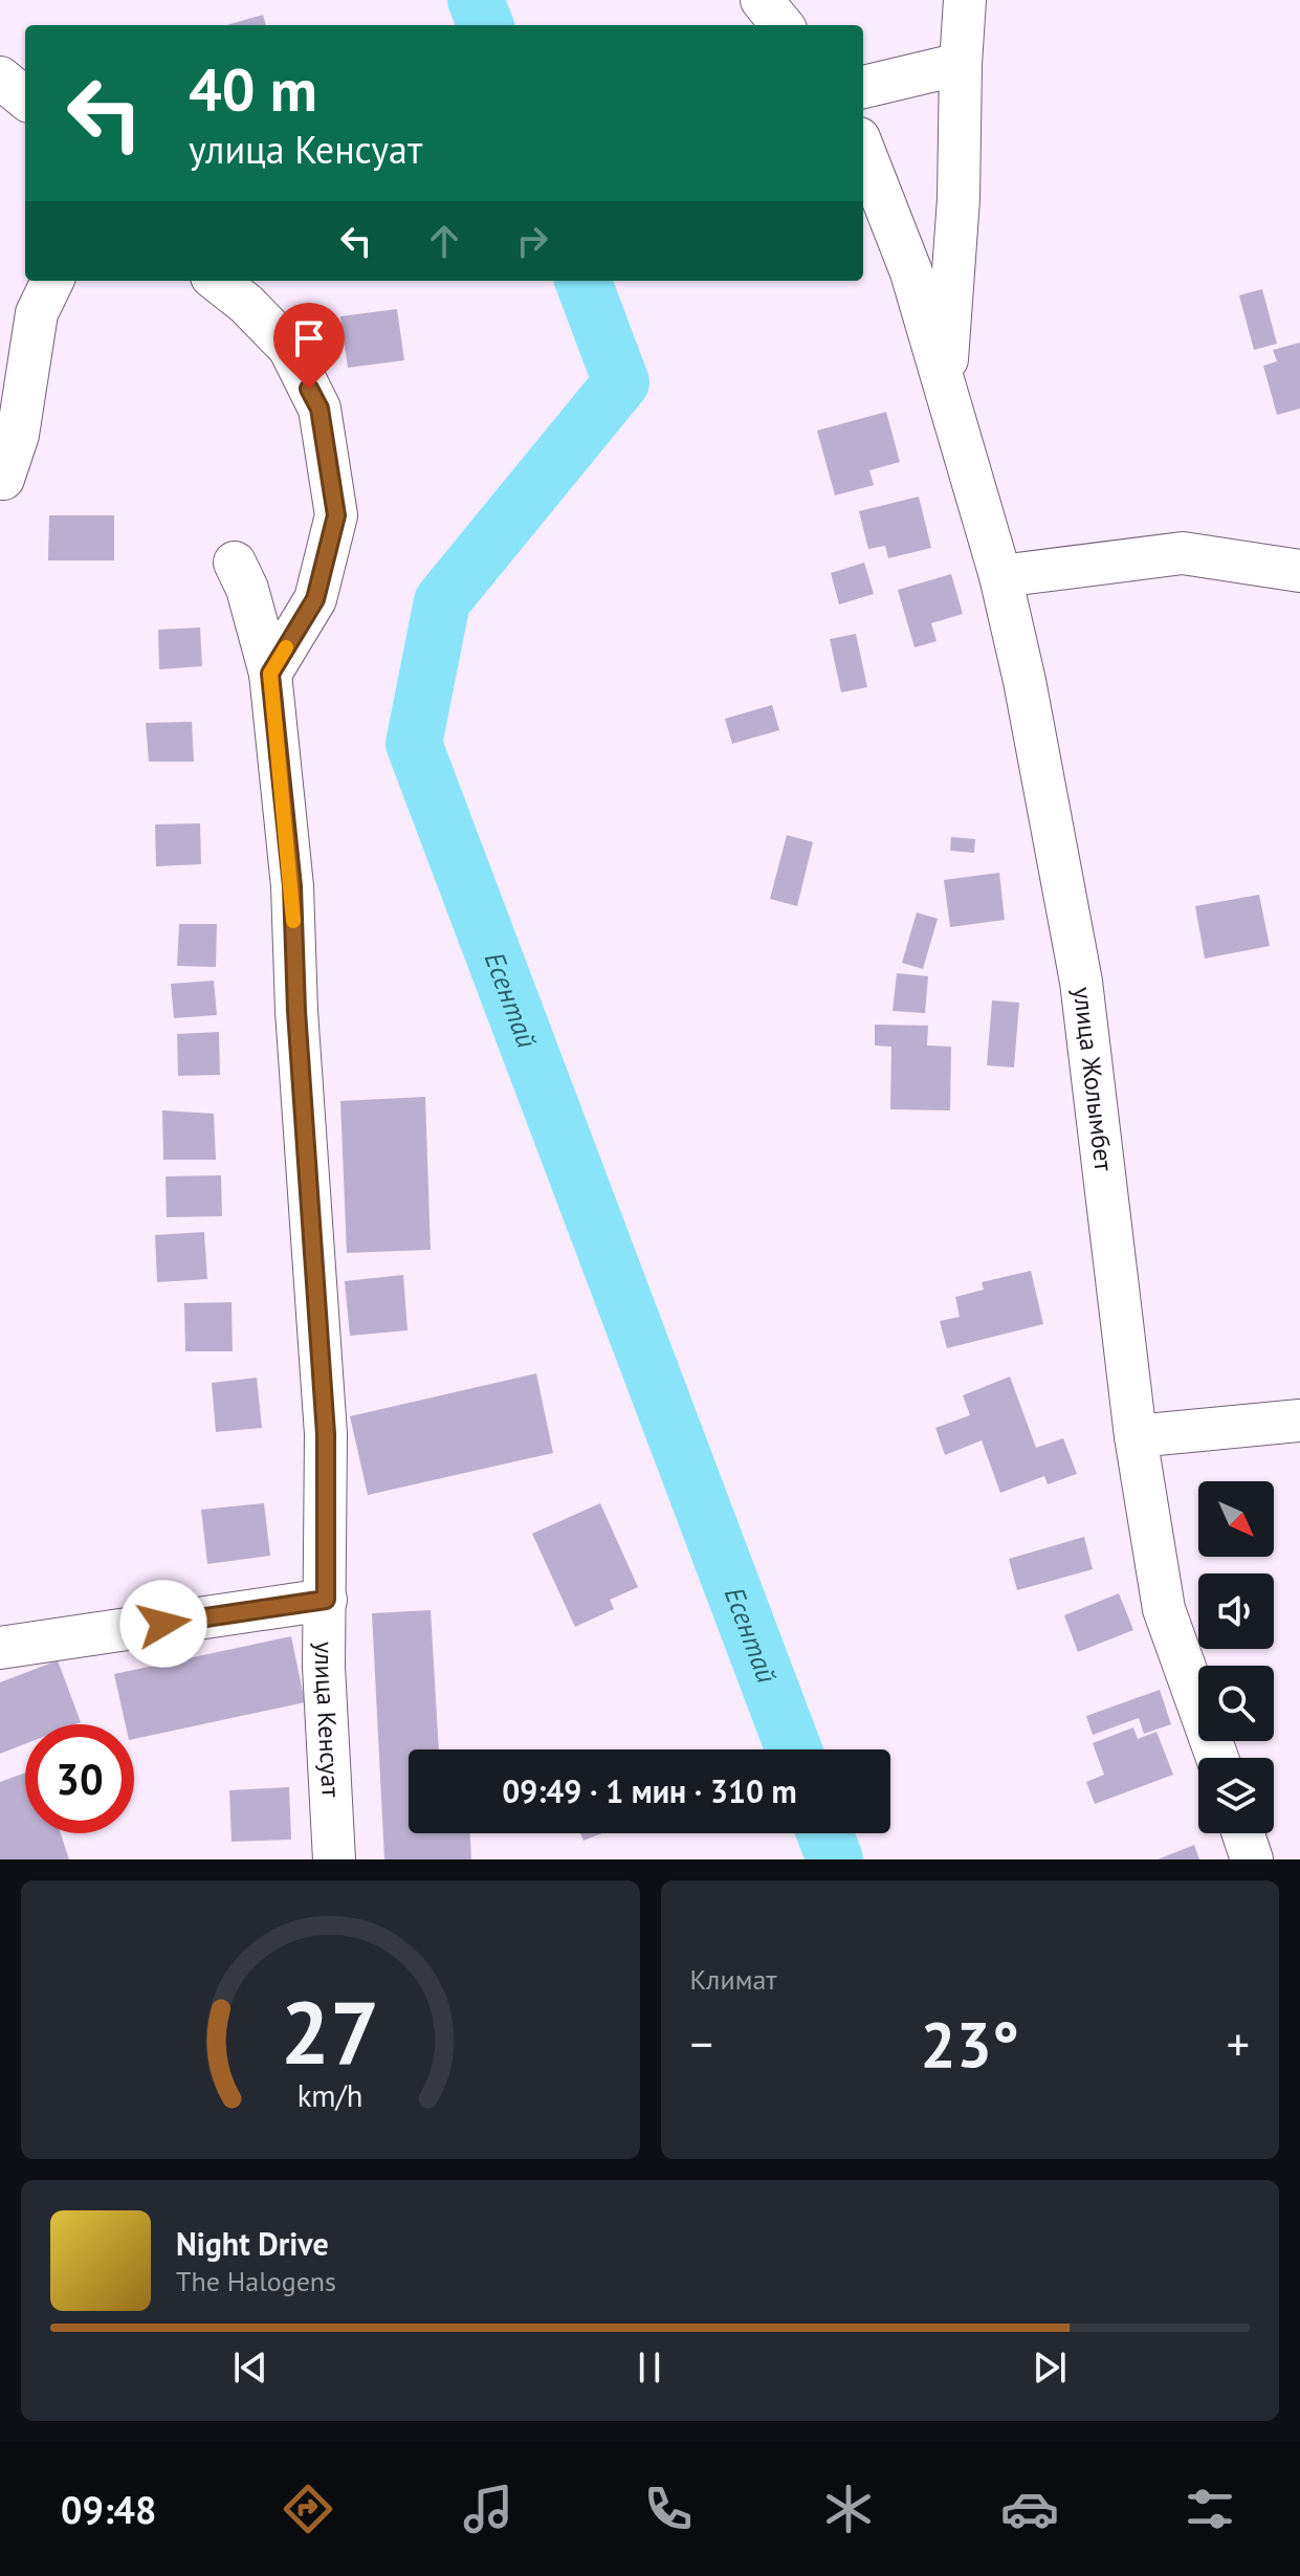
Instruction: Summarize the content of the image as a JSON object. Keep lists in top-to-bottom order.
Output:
{
  "streets": {
    "street": ["улица Жолымбет", "улица Кенсуат"]
  },
  "water": ["Есентай"],
  "north": "bottom right",
  "page": {
    "turn": ["40 m", "улица Кенсуат"],
    "limit": "30",
    "trip": "09:49 · 1 мин · 310 m",
    "tile": "Климат",
    "heat": ["−", "23°", "+"],
    "song": ["Night Drive", "The Halogens"],
    "tabs": "09:48",
    "gauge": ["27", "km/h"]
  }
}
